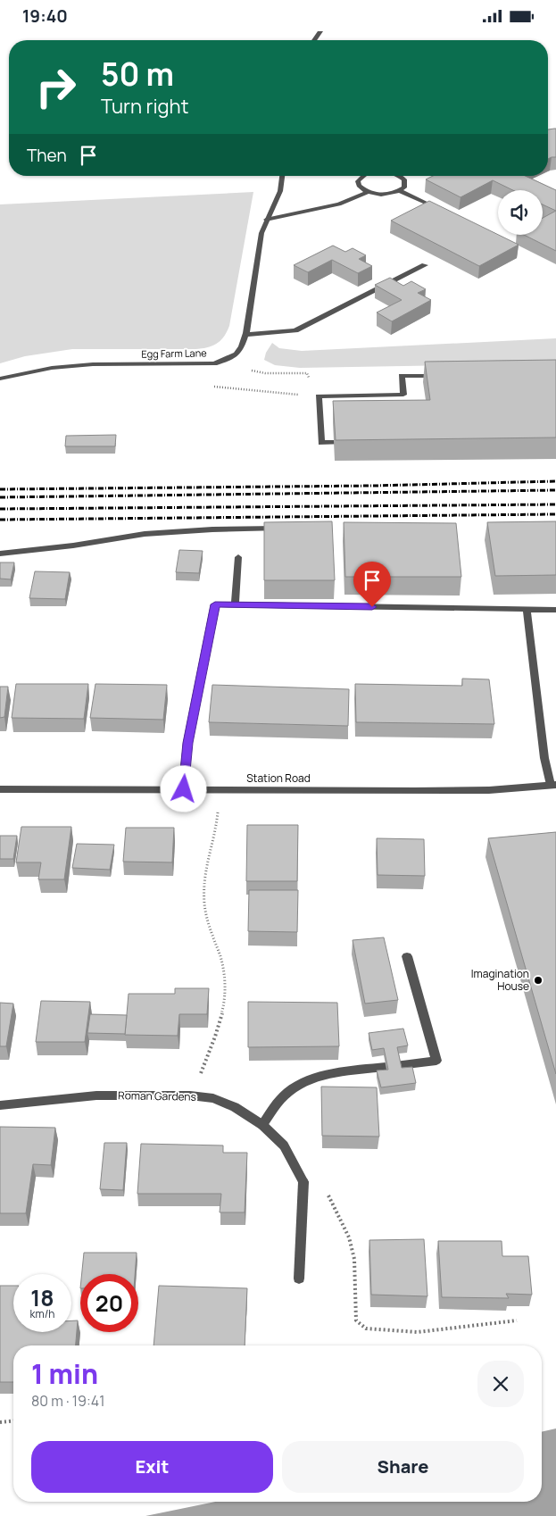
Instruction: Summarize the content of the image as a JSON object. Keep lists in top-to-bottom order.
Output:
{
  "streets": {
    "street": ["Egg Farm Lane", "Station Road", "Roman Gardens"]
  },
  "places": ["Imagination House"],
  "page": {
    "status": "19:40",
    "turn": ["50 m", "Turn right"],
    "then": "Then",
    "speed": "18 km/h",
    "limit": "20",
    "heading": ["1 min", "80 m · 19:41"],
    "buttons": ["Exit", "Share"]
  }
}
